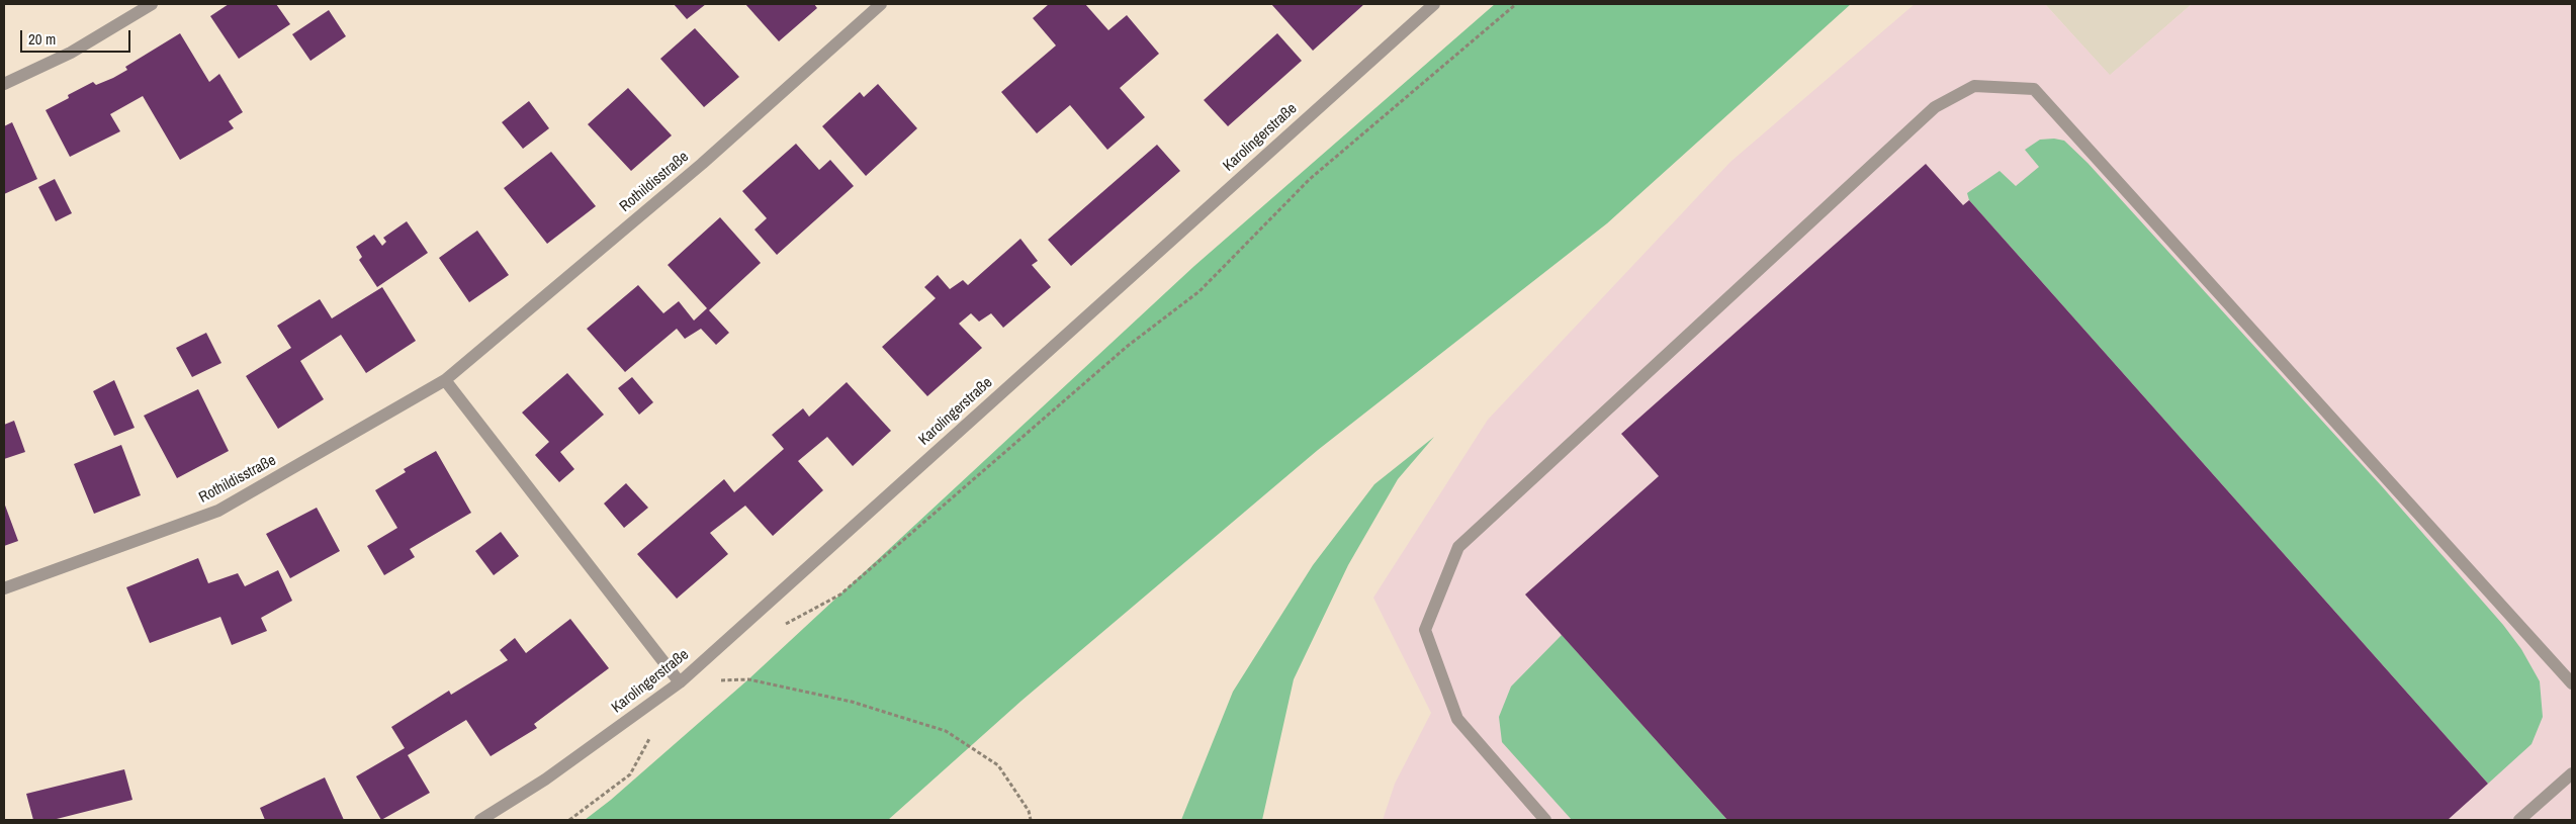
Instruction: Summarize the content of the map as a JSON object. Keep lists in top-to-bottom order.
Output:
{
  "streets": {
    "street": ["Karolingerstraße", "Rothildisstraße"]
  },
  "scale_bar": "20 m"
}
